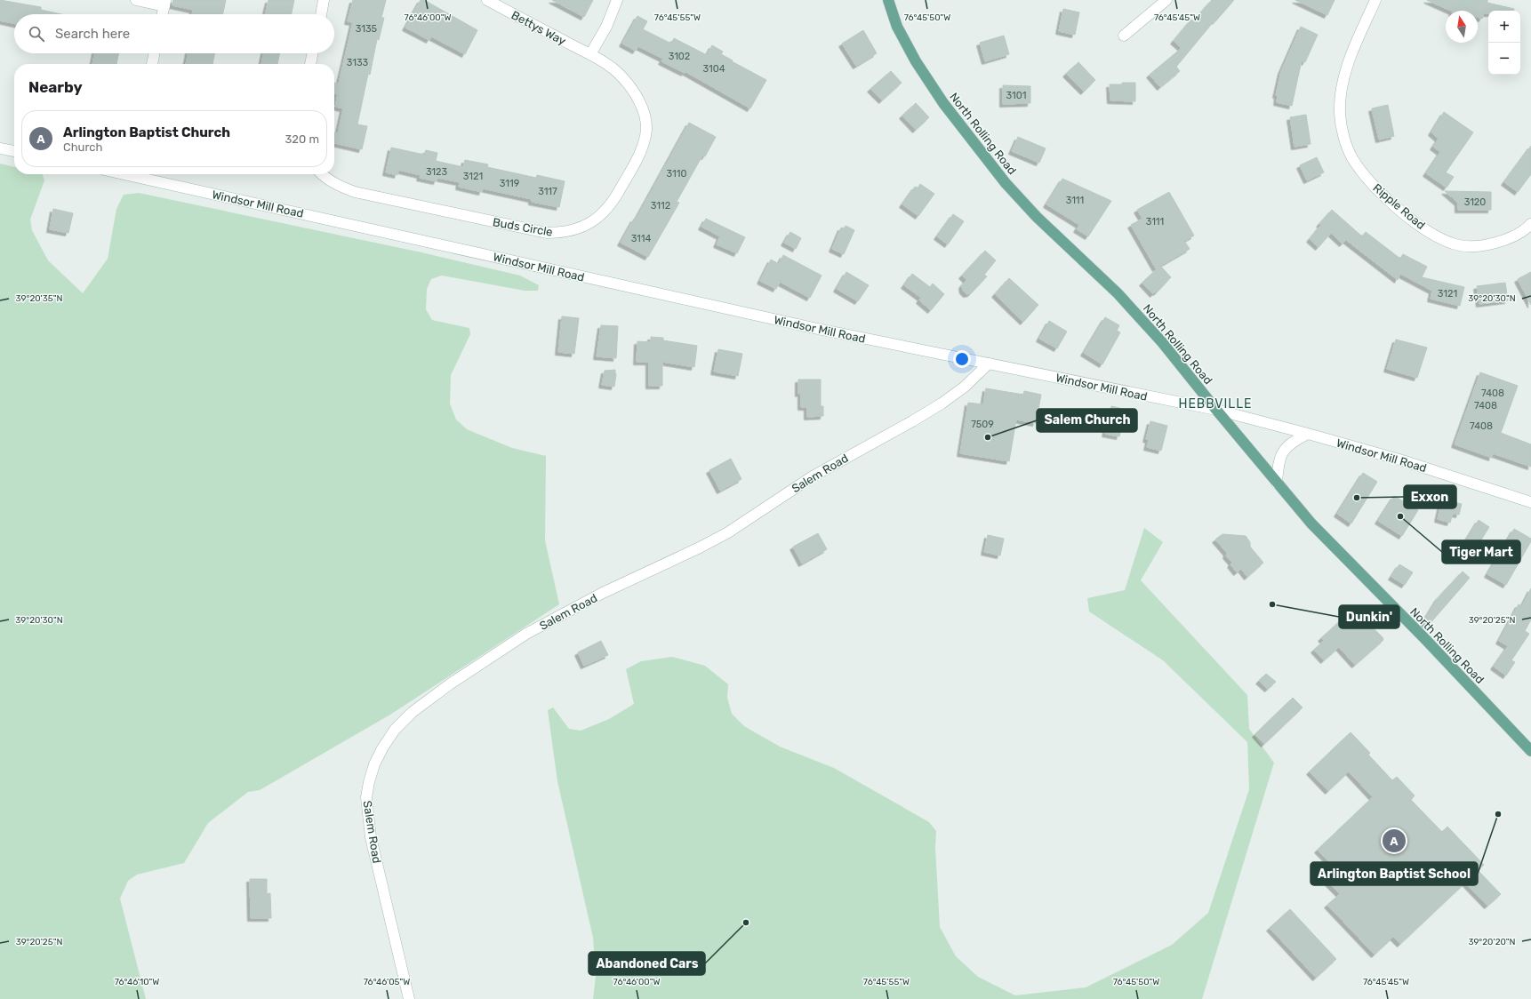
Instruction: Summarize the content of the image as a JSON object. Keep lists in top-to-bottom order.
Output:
{
  "streets": {
    "main road": ["North Rolling Road"],
    "street": [
      "Bettys Way",
      "Windsor Mill Road",
      "Ripple Road",
      "Buds Circle",
      "Salem Road"
    ]
  },
  "crossings": [
    ["Bettys Way", "Buds Circle"],
    ["North Rolling Road", "Windsor Mill Road"],
    ["Windsor Mill Road", "Salem Road"]
  ],
  "districts": ["HEBBVILLE"],
  "places": [
    "Salem Church",
    "Exxon",
    "Tiger Mart",
    "Dunkin'",
    "Arlington Baptist School",
    "Abandoned Cars"
  ],
  "house_numbers": [
    "3135",
    "3102",
    "3133",
    "3104",
    "3101",
    "3123",
    "3110",
    "3121",
    "3119",
    "3117",
    "3111",
    "3120",
    "3112",
    "3111",
    "3114",
    "3121",
    "7408",
    "7408",
    "7509",
    "7408"
  ],
  "north": "top",
  "page": {
    "map_buttons": ["+", "−"],
    "search": "Search here",
    "heading": "Nearby",
    "list": [
      {
        "mark": "A",
        "name": "Arlington Baptist Church",
        "note": "Church",
        "value": "320 m"
      }
    ],
    "pins": "A"
  },
  "coordinates": [
    "76°46'00\"W",
    "76°45'55\"W",
    "76°45'50\"W",
    "76°45'45\"W",
    "39°20'30\"N",
    "39°20'35\"N",
    "39°20'25\"N",
    "39°20'20\"N",
    "76°46'10\"W",
    "76°46'05\"W"
  ]
}
